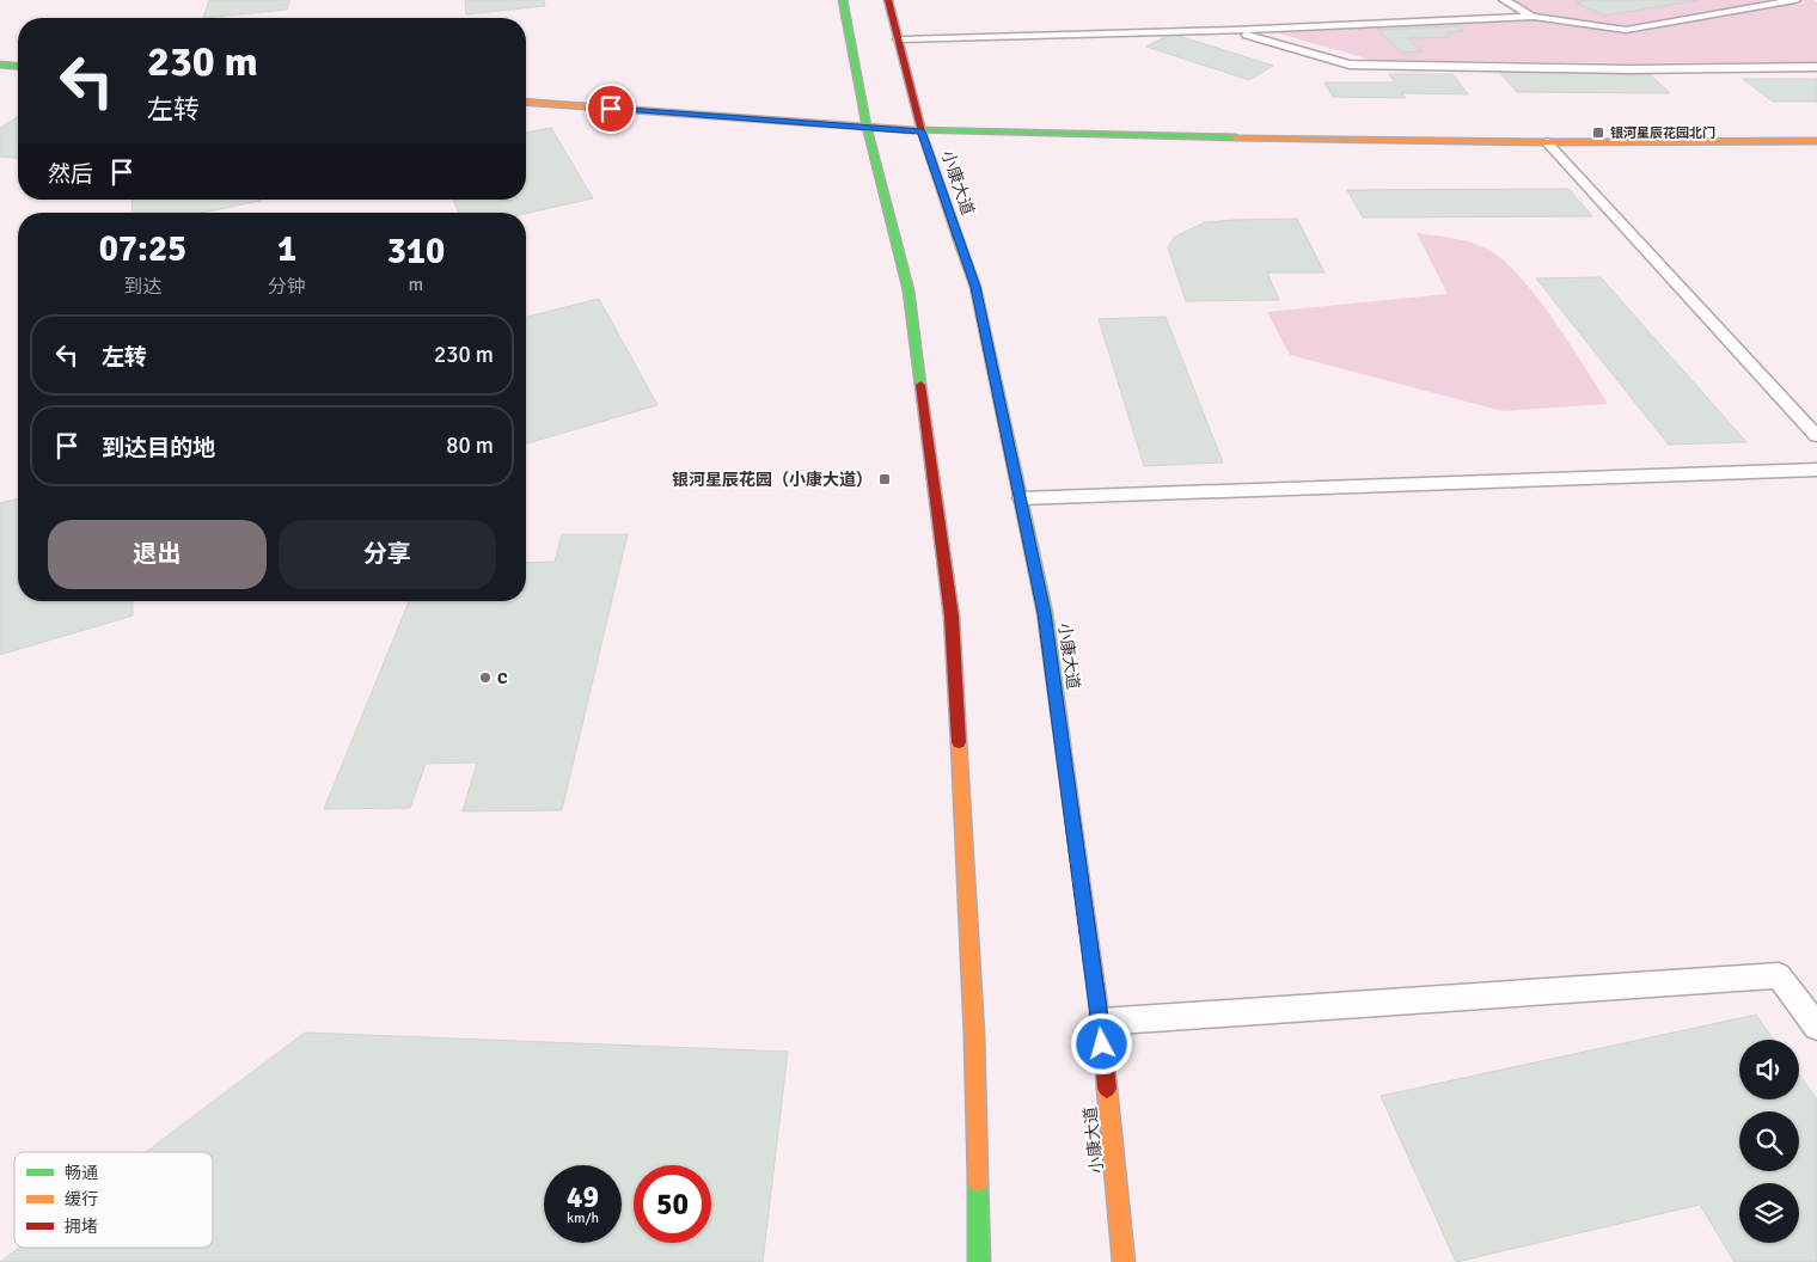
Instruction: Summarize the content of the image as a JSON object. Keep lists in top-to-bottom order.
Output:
{
  "streets": {
    "main road": ["小康大道"]
  },
  "places": {
    "transit": ["银河星辰花园北门", "银河星辰花园（小康大道）"],
    "other": ["C"]
  },
  "legend": ["畅通", "缓行", "拥堵"],
  "page": {
    "turn": ["230 m", "左转"],
    "then": "然后",
    "eta": [
      "07:25",
      "到达",
      "1",
      "分钟",
      "310",
      "m"
    ],
    "list": [
      {
        "name": "左转",
        "value": "230 m"
      },
      {
        "name": "到达目的地",
        "value": "80 m"
      }
    ],
    "buttons": ["退出", "分享"],
    "speed": "49 km/h",
    "limit": "50"
  }
}
